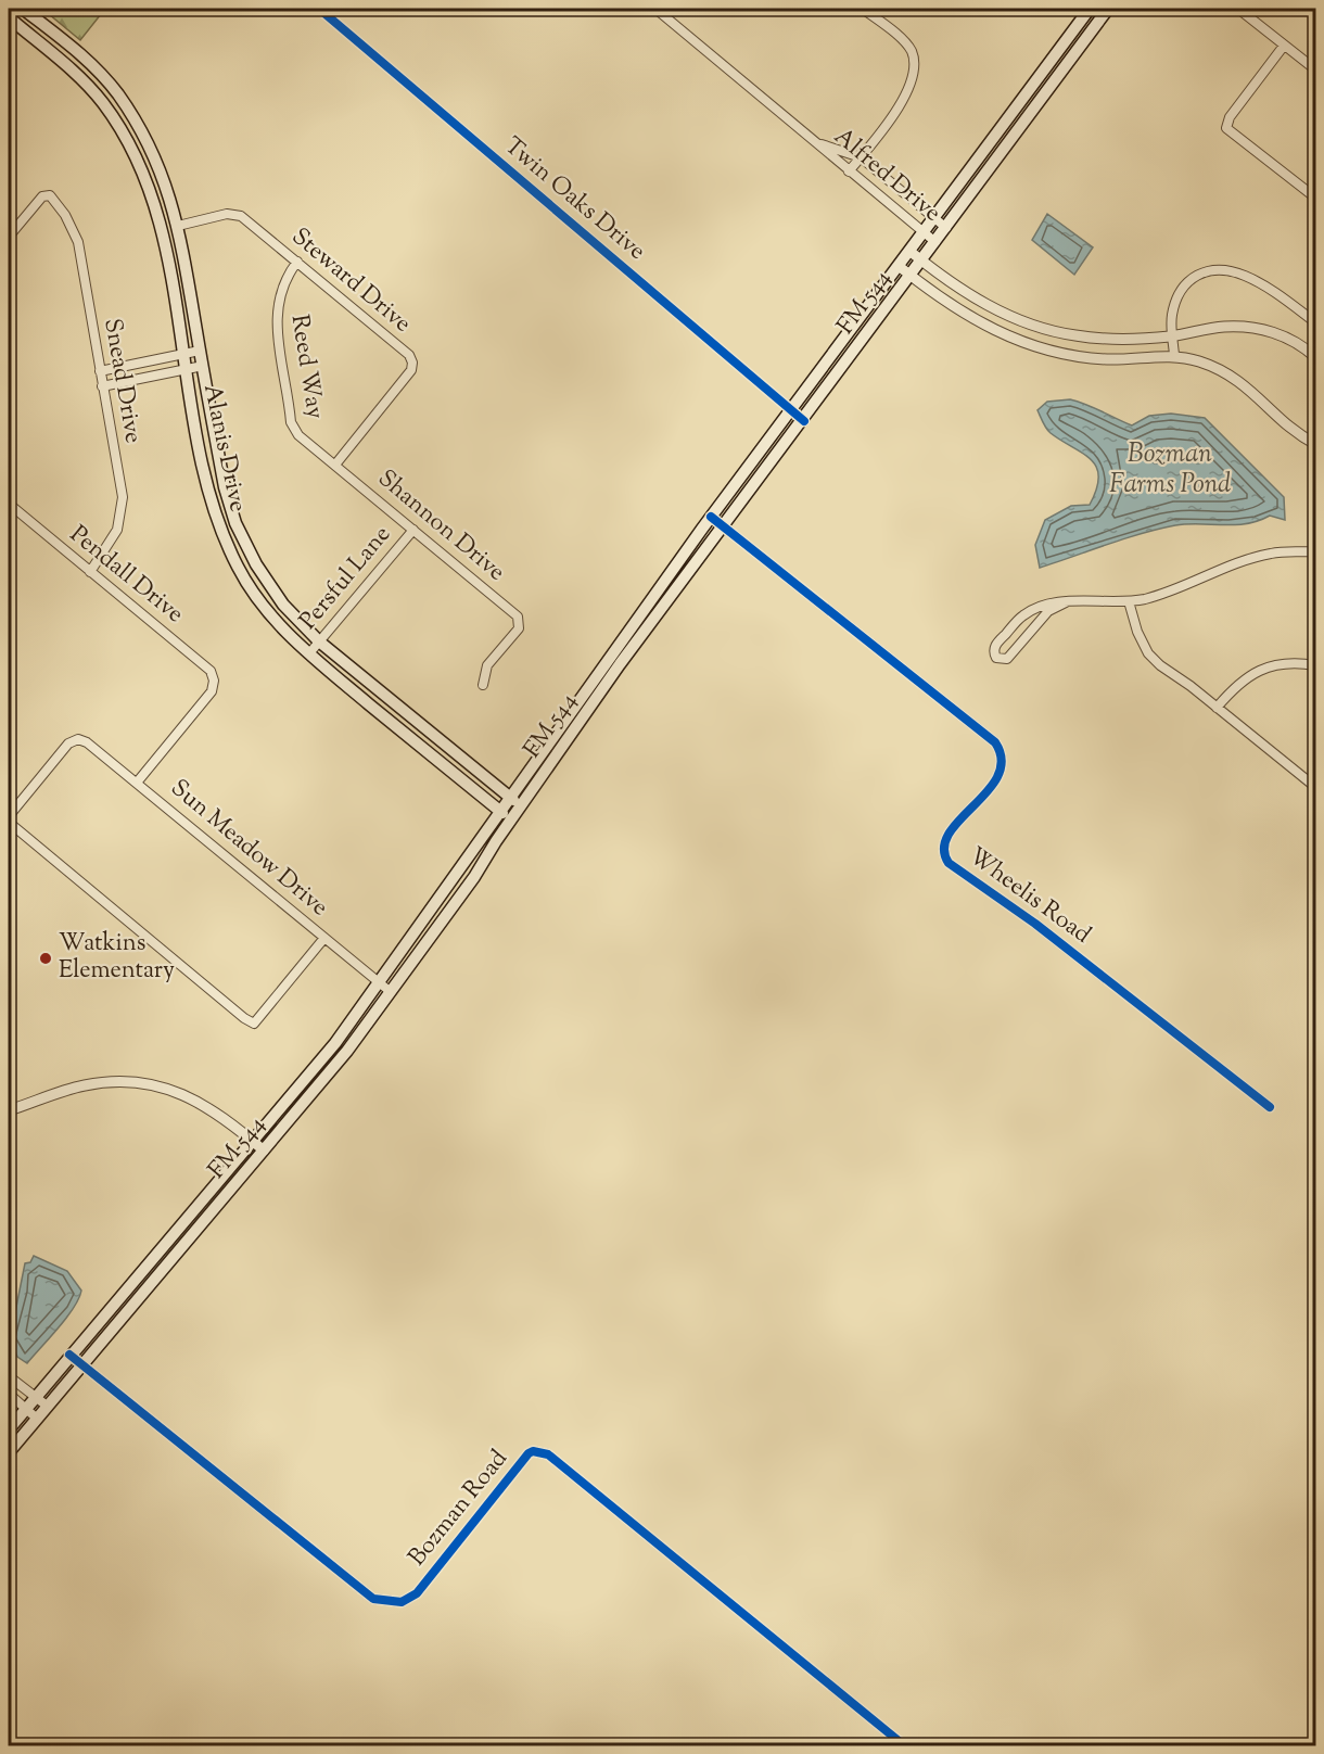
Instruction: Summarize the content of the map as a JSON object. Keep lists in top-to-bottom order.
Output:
{
  "streets": {
    "main road": ["FM 544", "Alanis Drive"],
    "street": [
      "Alfred Drive",
      "Twin Oaks Drive",
      "Steward Drive",
      "Reed Way",
      "Snead Drive",
      "Shannon Drive",
      "Pendall Drive",
      "Persful Lane",
      "Sun Meadow Drive",
      "Wheelis Road",
      "Bozman Road"
    ]
  },
  "crossings": [
    ["Alfred Drive", "FM 544"],
    ["Twin Oaks Drive", "FM 544"],
    ["Steward Drive", "Reed Way"],
    ["Steward Drive", "Alanis Drive"],
    ["Steward Drive", "Shannon Drive"],
    ["FM 544", "Alanis Drive"],
    ["FM 544", "Sun Meadow Drive"],
    ["FM 544", "Wheelis Road"],
    ["FM 544", "Bozman Road"],
    ["Reed Way", "Shannon Drive"],
    ["Snead Drive", "Pendall Drive"],
    ["Alanis Drive", "Persful Lane"],
    ["Shannon Drive", "Persful Lane"],
    ["Pendall Drive", "Sun Meadow Drive"]
  ],
  "water": ["Bozman Farms Pond"],
  "places": ["Watkins Elementary"]
}
